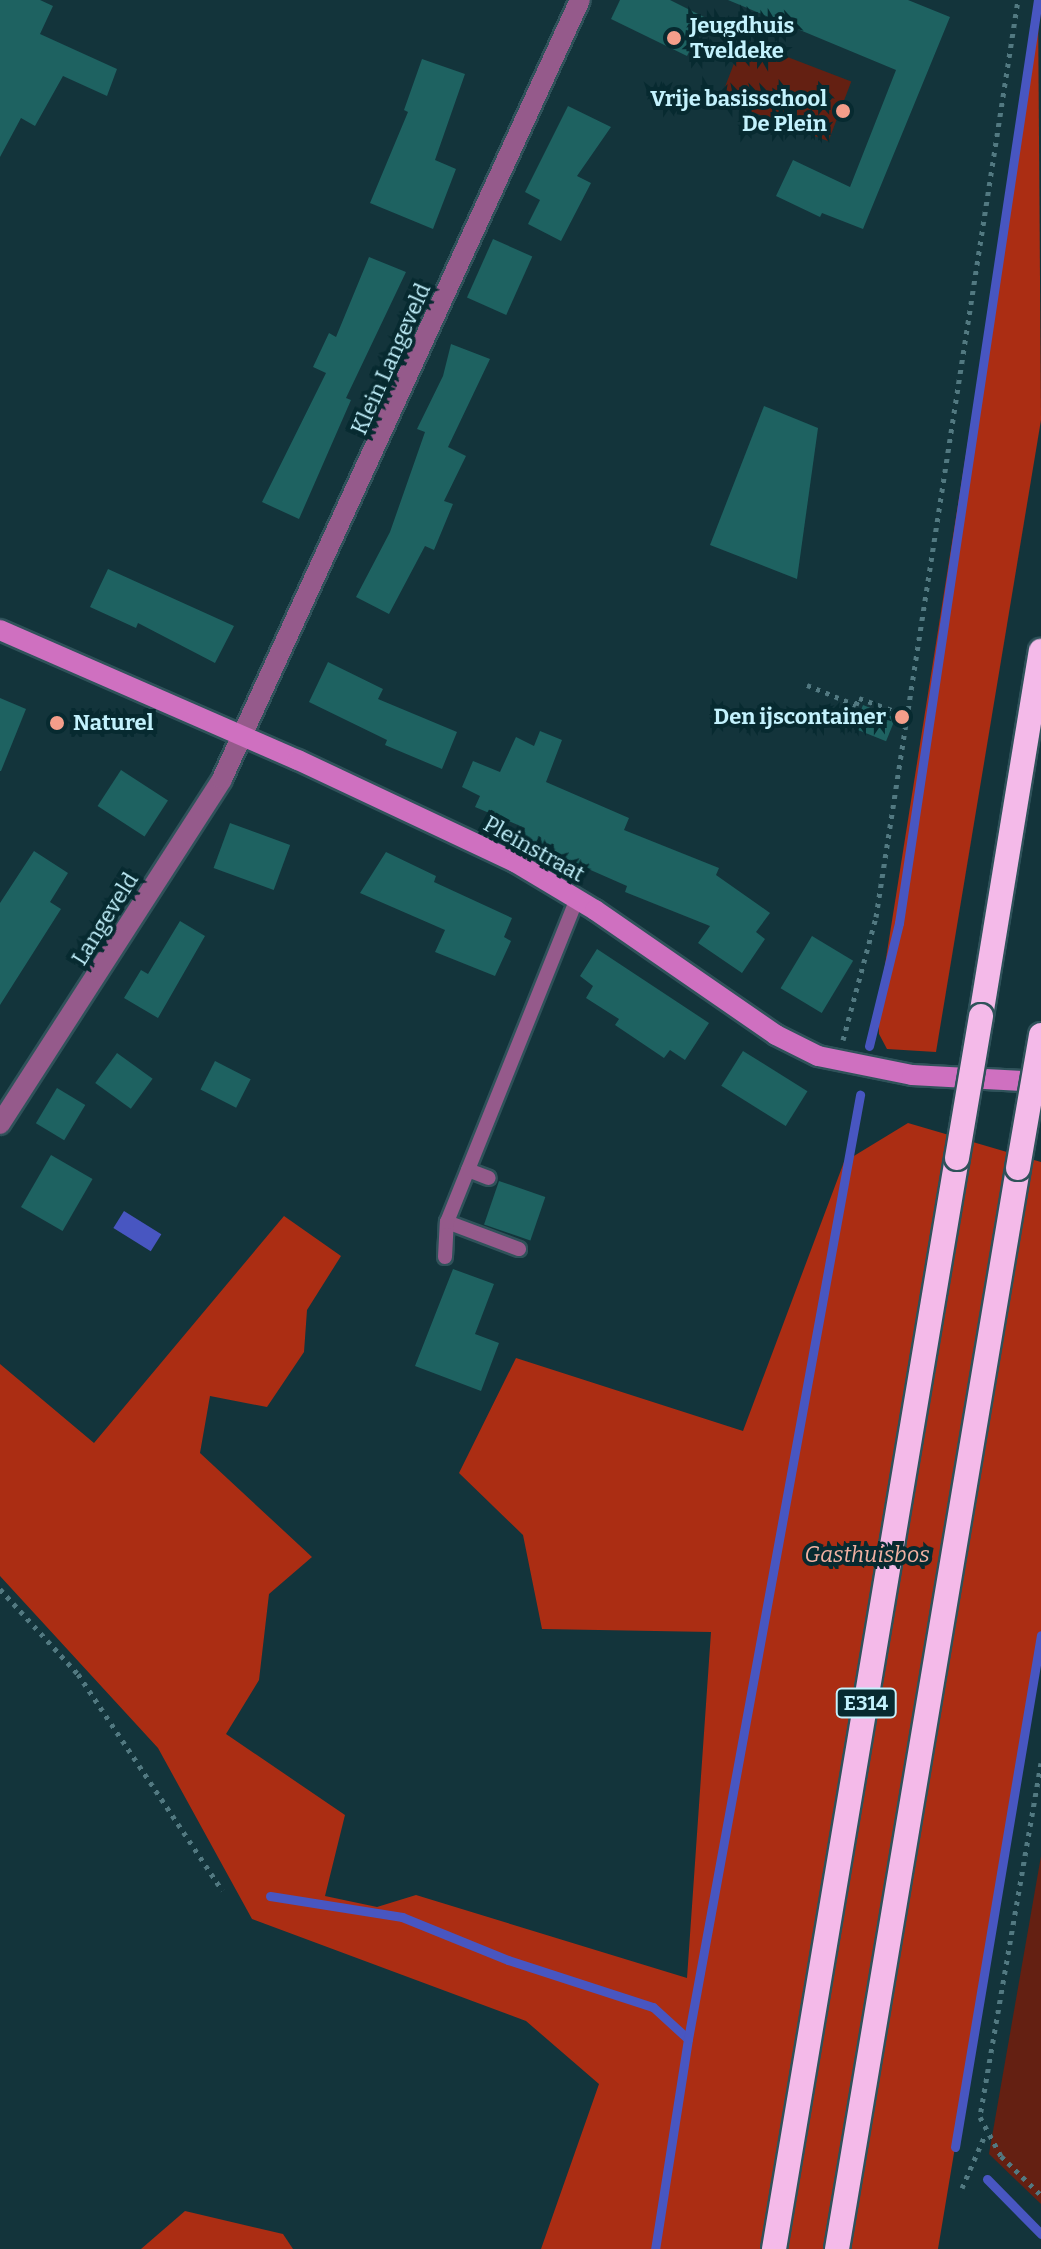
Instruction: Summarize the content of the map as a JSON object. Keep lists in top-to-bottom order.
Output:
{
  "streets": {
    "highway": ["E314"],
    "street": ["Klein Langeveld", "Pleinstraat", "Langeveld"]
  },
  "crossings": [
    ["Klein Langeveld", "Pleinstraat"],
    ["Klein Langeveld", "Langeveld"],
    ["Pleinstraat", "Langeveld"]
  ],
  "parks": ["Gasthuisbos"],
  "places": [
    "Jeugdhuis Tveldeke",
    "Vrije basisschool De Plein",
    "Den ijscontainer",
    "Naturel"
  ]
}
